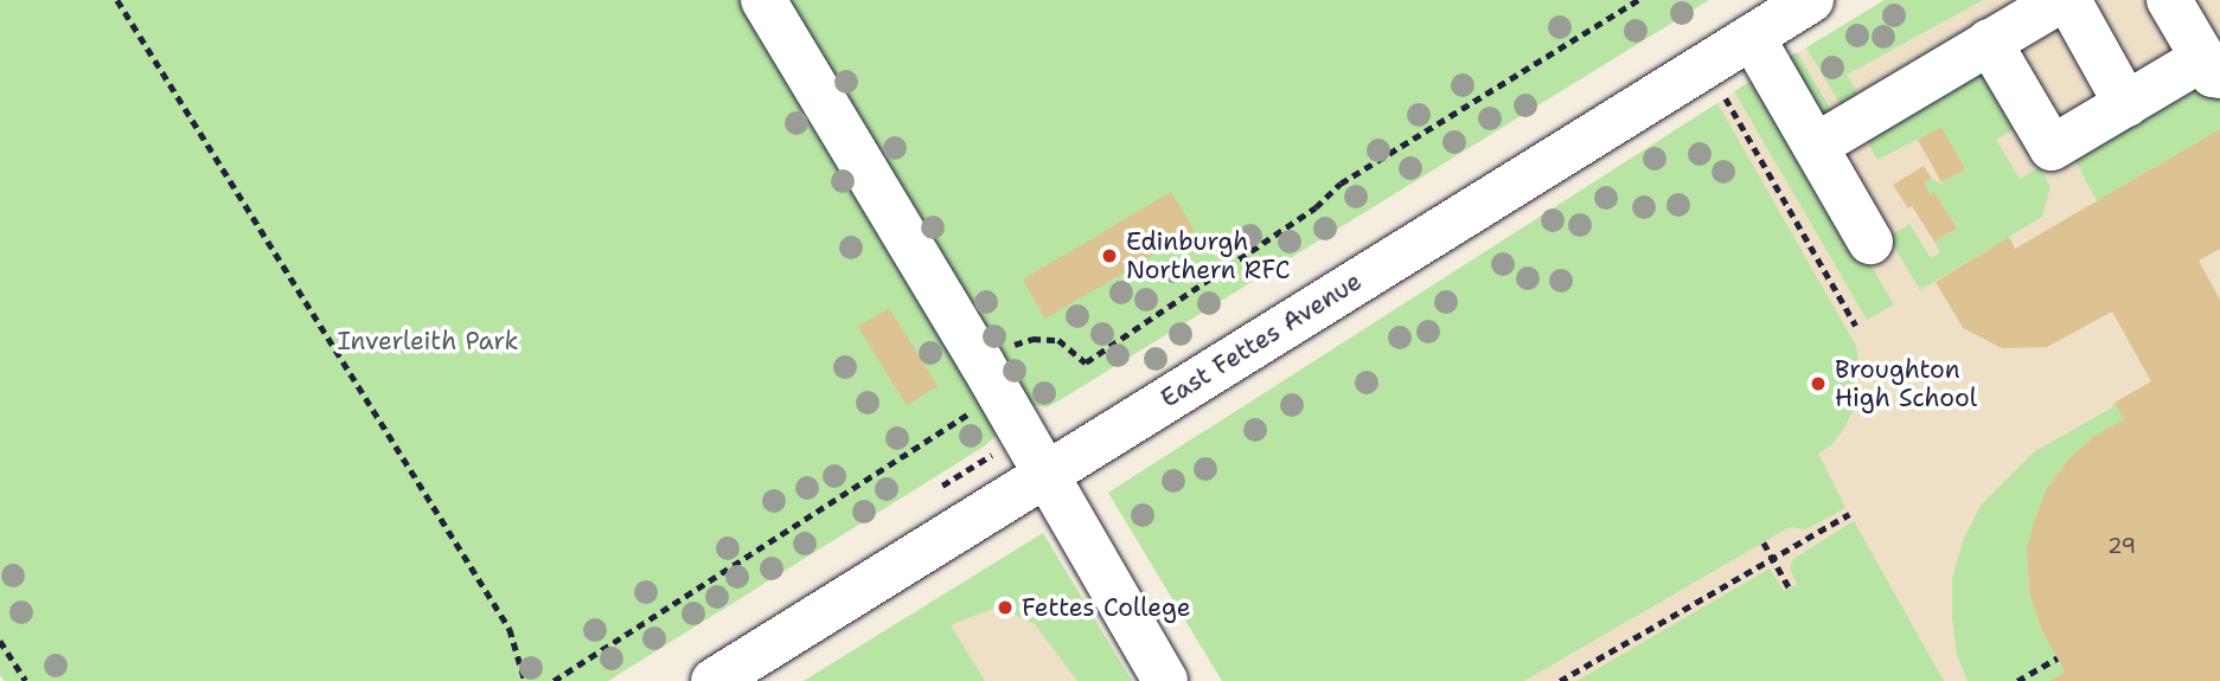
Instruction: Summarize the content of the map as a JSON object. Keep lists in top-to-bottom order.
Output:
{
  "streets": {
    "street": ["East Fettes Avenue"]
  },
  "parks": ["Inverleith Park"],
  "places": ["Edinburgh Northern RFC", "Broughton High School", "Fettes College"],
  "house_numbers": ["29"]
}
